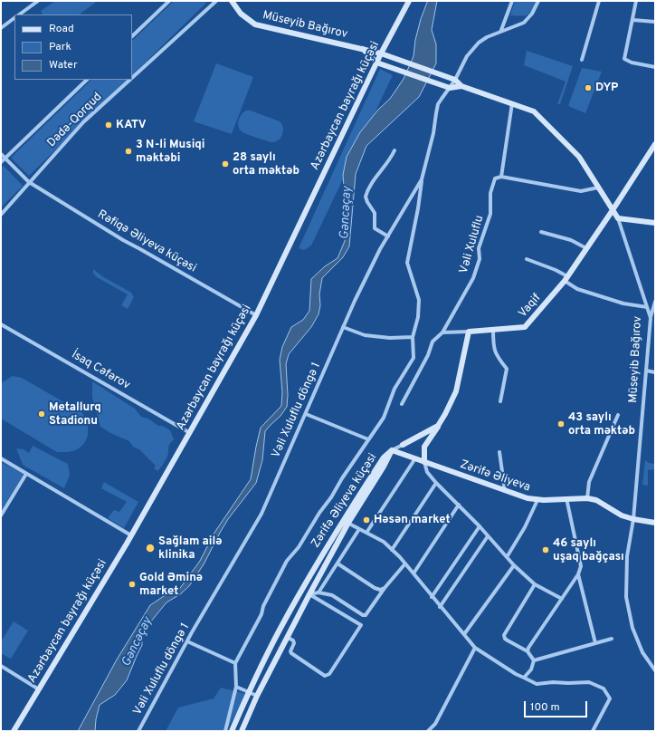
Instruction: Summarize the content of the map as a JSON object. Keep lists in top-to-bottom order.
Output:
{
  "streets": {
    "street": [
      "Müseyib Bağırov",
      "Azərbaycan bayrağı küçəsi",
      "Dədə-Qorqud",
      "Rəfiqə Əliyeva küçəsi",
      "Vəli Xuluflu",
      "Vaqif",
      "İsaq Cəfərov",
      "Vəli Xuluflu döngə 1",
      "Zərifə Əliyeva",
      "Zərifə Əliyeva küçəsi"
    ]
  },
  "crossings": [
    ["Müseyib Bağırov", "Azərbaycan bayrağı küçəsi"],
    ["Müseyib Bağırov", "Vaqif"],
    ["Müseyib Bağırov", "Vəli Xuluflu döngə 1"],
    ["Müseyib Bağırov", "Zərifə Əliyeva"],
    ["Azərbaycan bayrağı küçəsi", "Rəfiqə Əliyeva küçəsi"],
    ["Azərbaycan bayrağı küçəsi", "İsaq Cəfərov"],
    ["Dədə-Qorqud", "Rəfiqə Əliyeva küçəsi"],
    ["Zərifə Əliyeva", "Zərifə Əliyeva küçəsi"]
  ],
  "water": ["Gəncəçay"],
  "places": [
    "DYP",
    "KATV",
    "3 N-li Musiqi məktəbi",
    "28 saylı orta məktəb",
    "Metallurq Stadionu",
    "43 saylı orta məktəb",
    "Həsən market",
    "Sağlam ailə klinika",
    "46 saylı uşaq bağçası",
    "Gold Əminə market"
  ],
  "legend": ["Road", "Park", "Water"],
  "scale_bar": "100 m"
}
